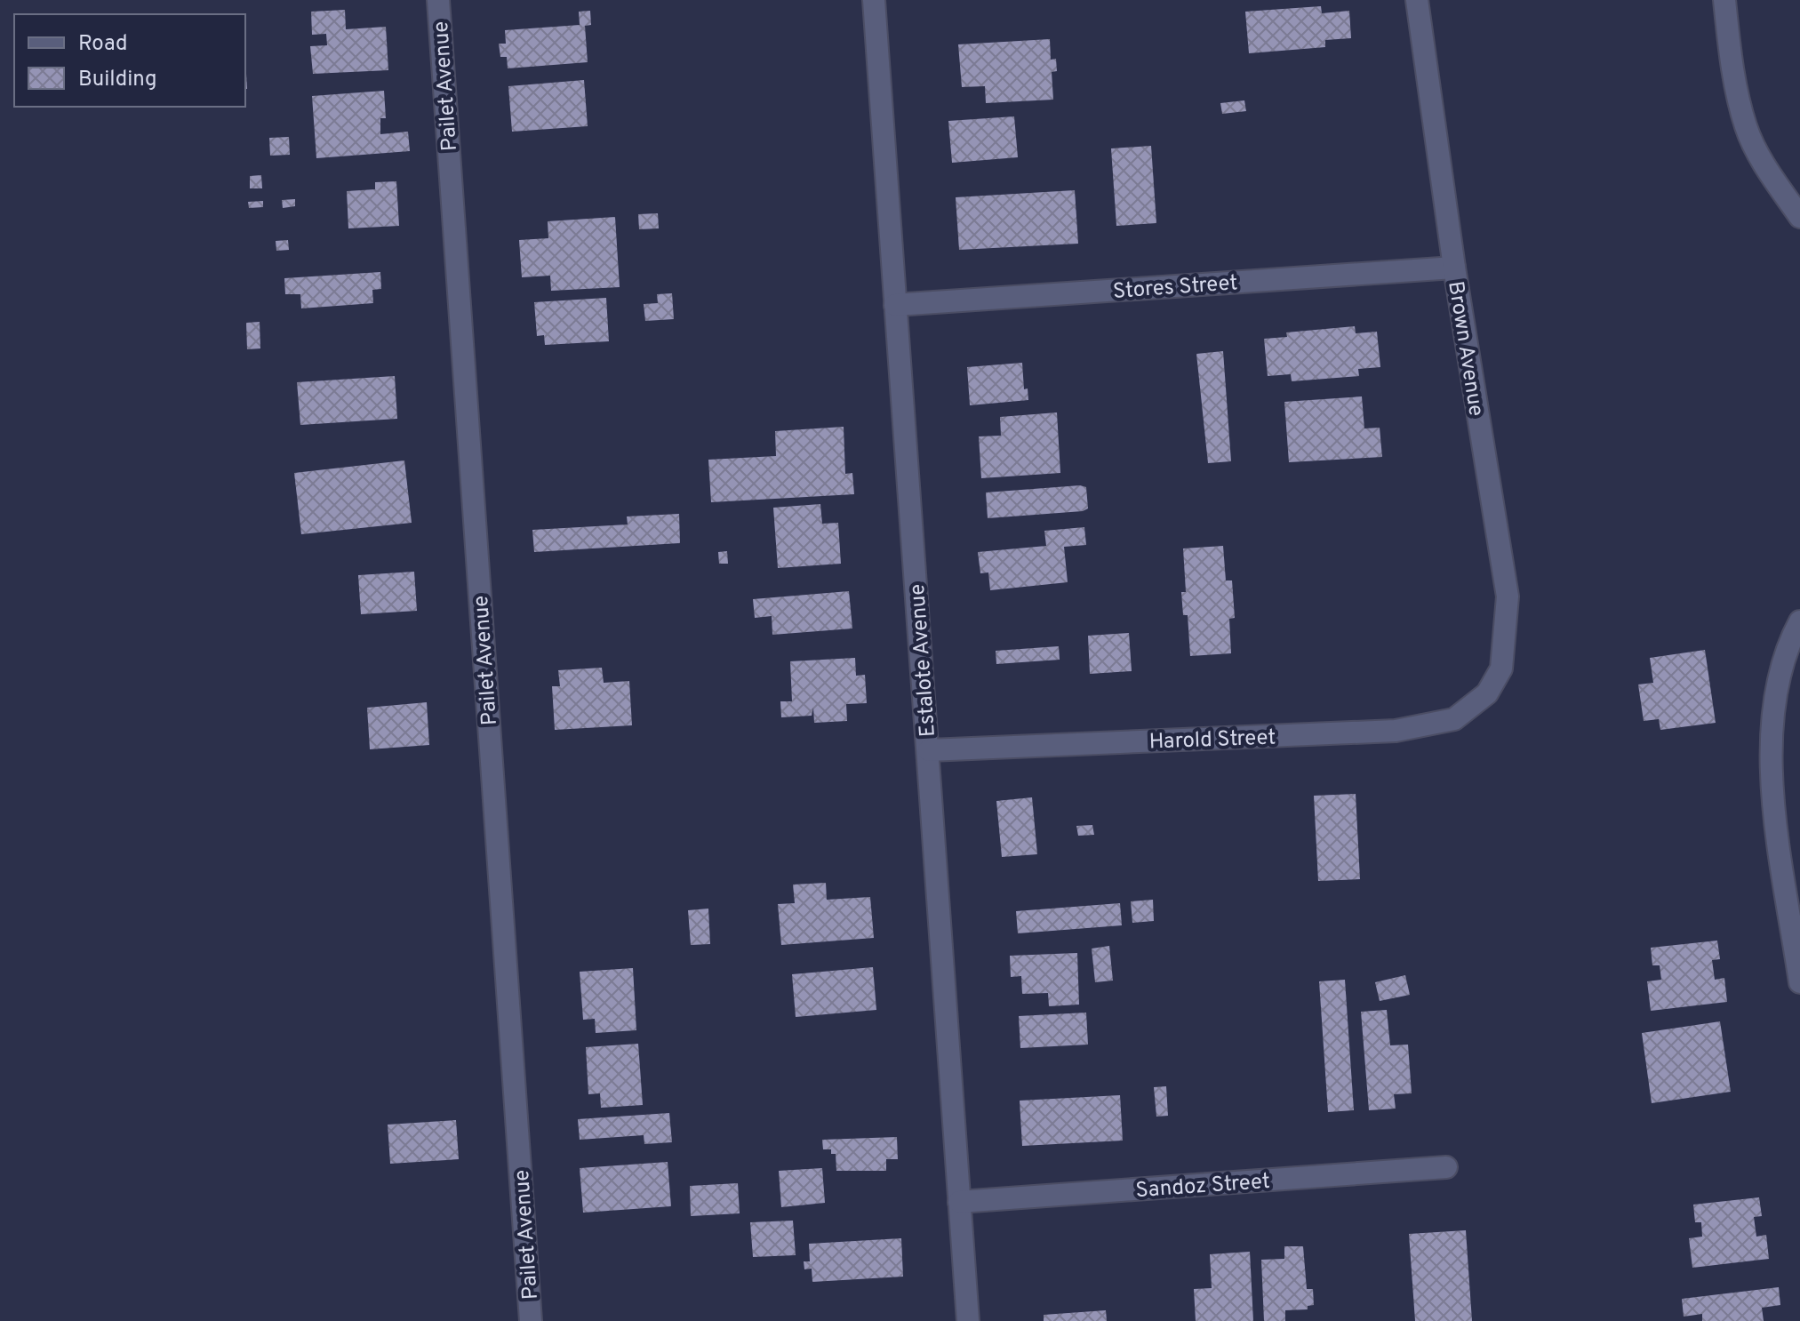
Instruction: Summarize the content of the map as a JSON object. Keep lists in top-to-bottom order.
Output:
{
  "streets": {
    "street": [
      "Pailet Avenue",
      "Stores Street",
      "Brown Avenue",
      "Estalote Avenue",
      "Harold Street",
      "Sandoz Street"
    ]
  },
  "crossings": [
    ["Stores Street", "Brown Avenue"],
    ["Stores Street", "Estalote Avenue"],
    ["Brown Avenue", "Harold Street"],
    ["Estalote Avenue", "Harold Street"],
    ["Estalote Avenue", "Sandoz Street"]
  ],
  "legend": ["Road", "Building"]
}
